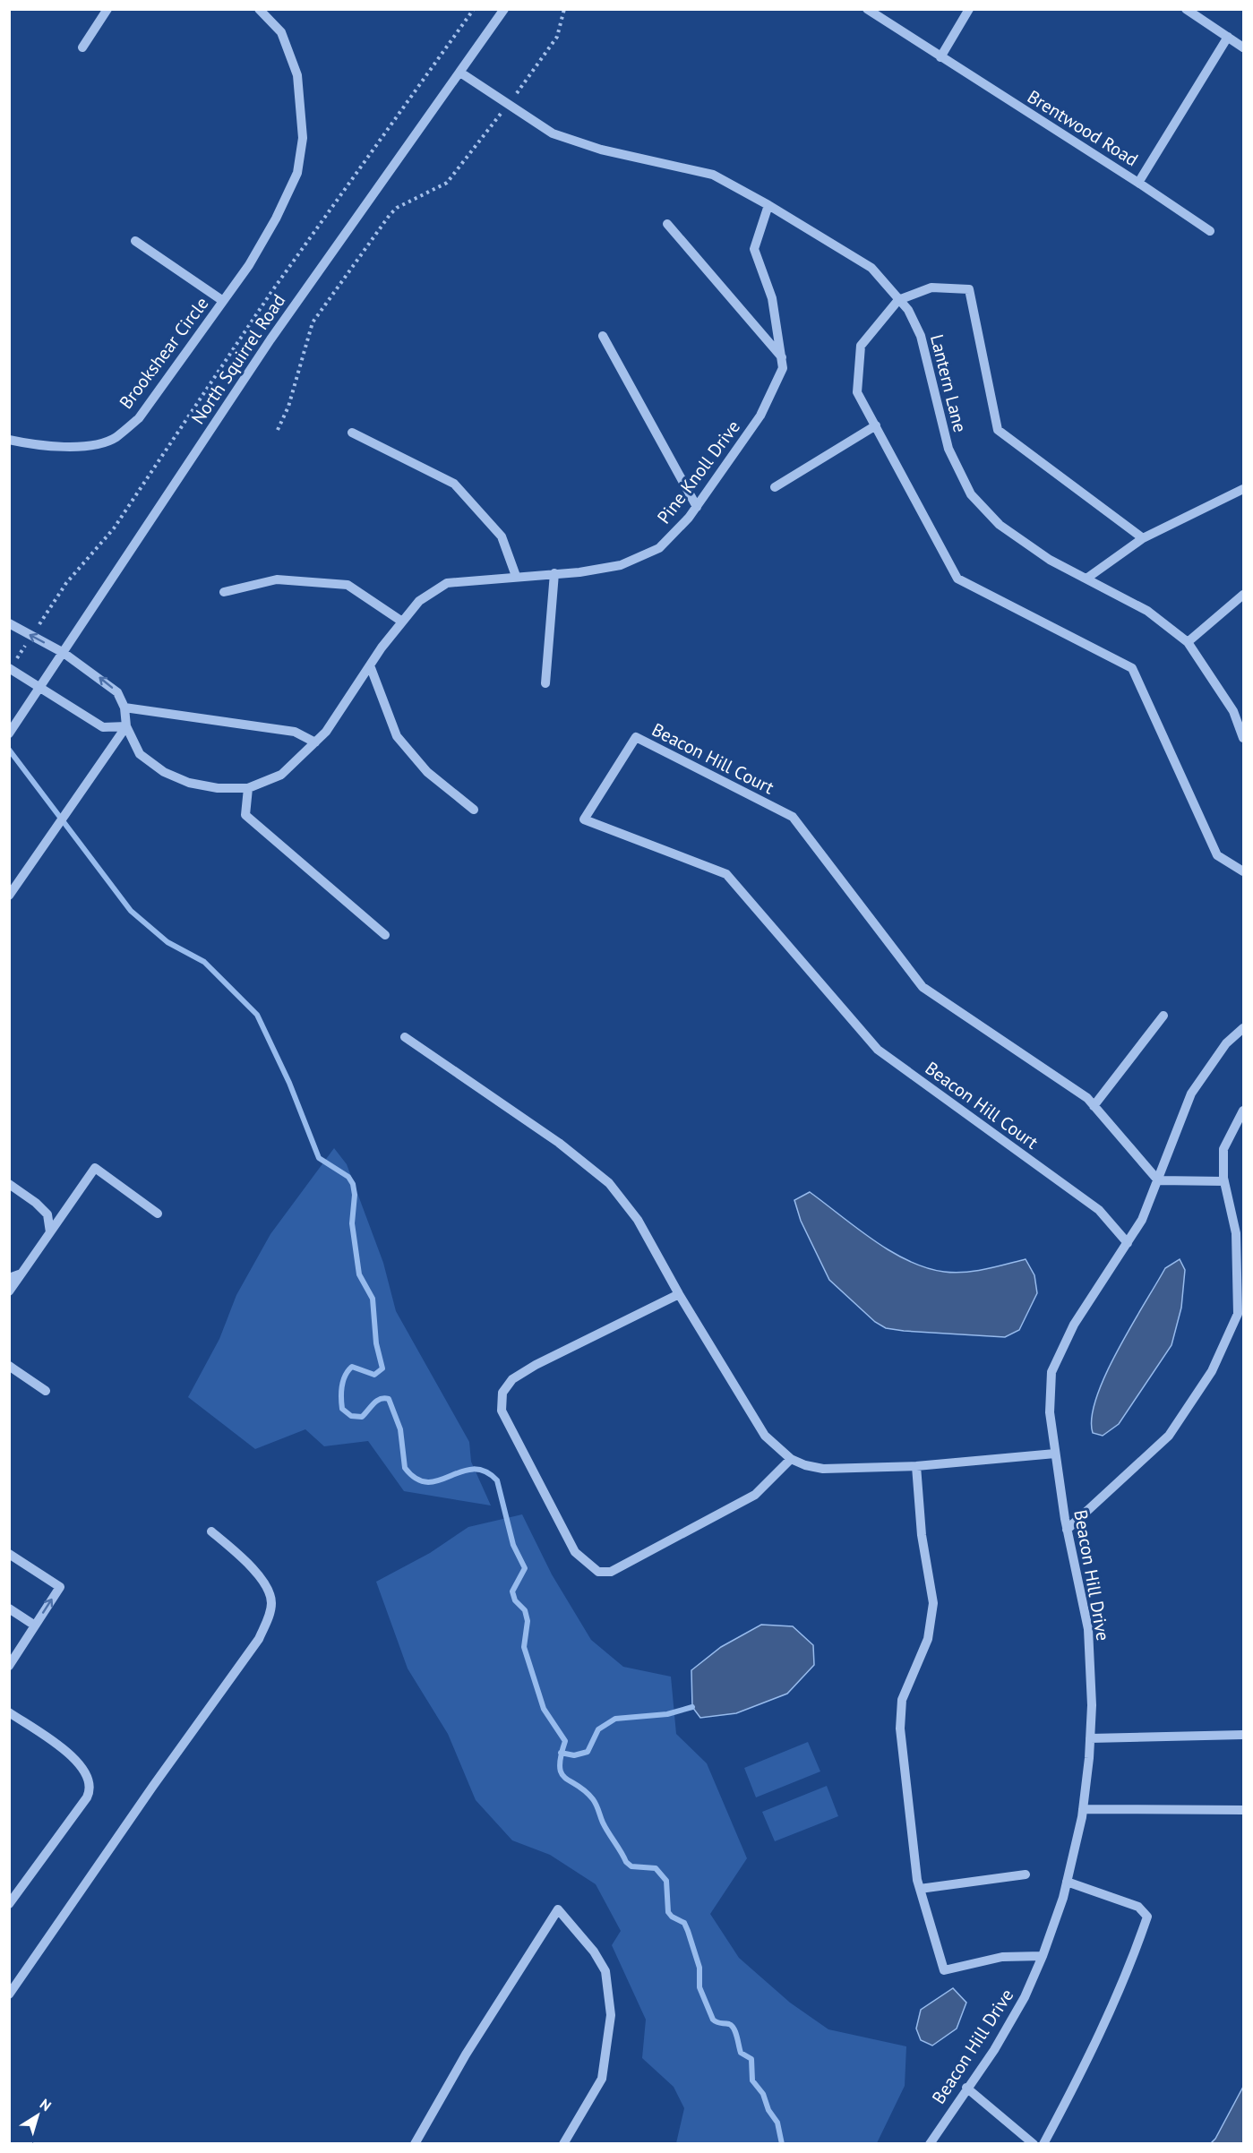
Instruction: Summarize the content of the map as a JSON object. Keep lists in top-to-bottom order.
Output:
{
  "streets": {
    "street": [
      "Brentwood Road",
      "Brookshear Circle",
      "North Squirrel Road",
      "Lantern Lane",
      "Pine Knoll Drive",
      "Beacon Hill Court",
      "Beacon Hill Drive"
    ]
  },
  "crossings": [
    ["North Squirrel Road", "Pine Knoll Drive"],
    ["Lantern Lane", "Pine Knoll Drive"],
    ["Beacon Hill Court", "Beacon Hill Drive"]
  ],
  "north": "top right"
}
